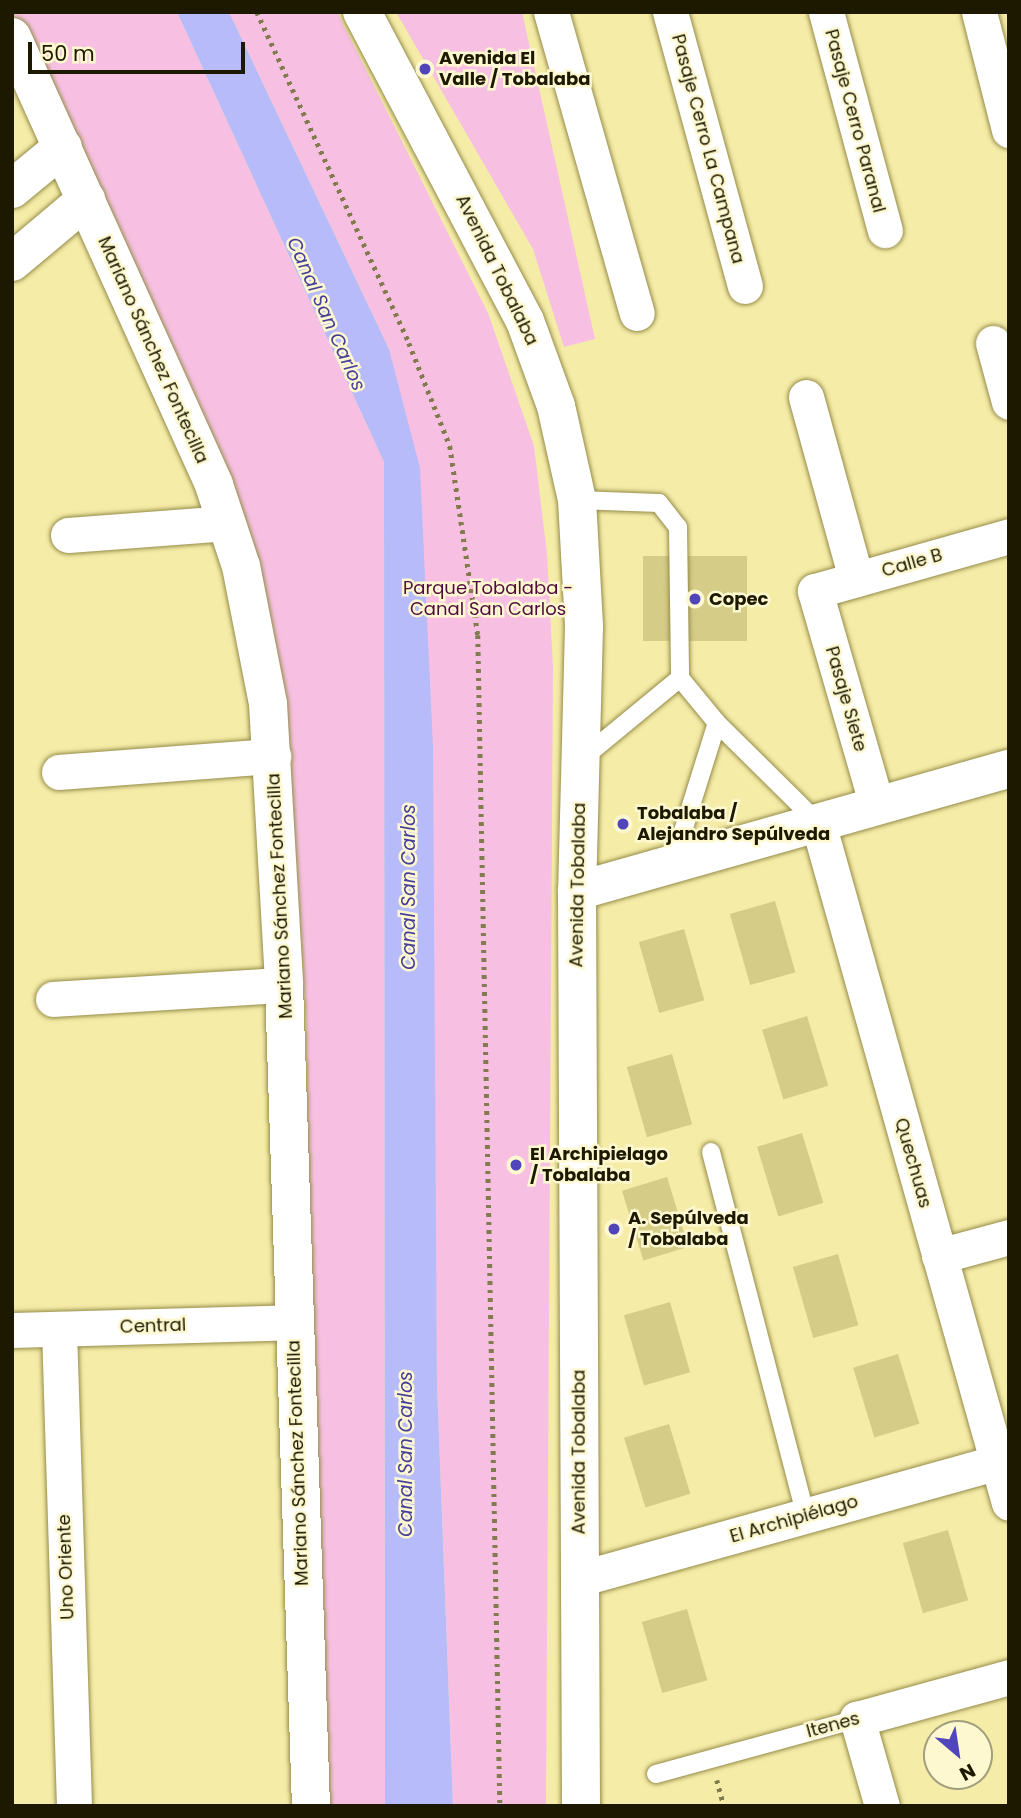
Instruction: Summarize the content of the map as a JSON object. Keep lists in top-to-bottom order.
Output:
{
  "streets": {
    "street": [
      "Pasaje Cerro Paranal",
      "Pasaje Cerro La Campana",
      "Avenida Tobalaba",
      "Mariano Sánchez Fontecilla",
      "Calle B",
      "Pasaje Siete",
      "Quechuas",
      "Central",
      "El Archipiélago",
      "Uno Oriente",
      "Itenes"
    ]
  },
  "crossings": [
    ["Avenida Tobalaba", "El Archipiélago"],
    ["Mariano Sánchez Fontecilla", "Central"],
    ["Calle B", "Pasaje Siete"],
    ["Quechuas", "El Archipiélago"],
    ["Central", "Uno Oriente"]
  ],
  "water": ["Canal San Carlos"],
  "parks": ["Parque Tobalaba - Canal San Carlos"],
  "places": [
    "Avenida El Valle / Tobalaba",
    "Copec",
    "Tobalaba / Alejandro Sepúlveda",
    "El Archipielago / Tobalaba",
    "A. Sepúlveda / Tobalaba"
  ],
  "scale_bar": "50 m",
  "north": "bottom right"
}
